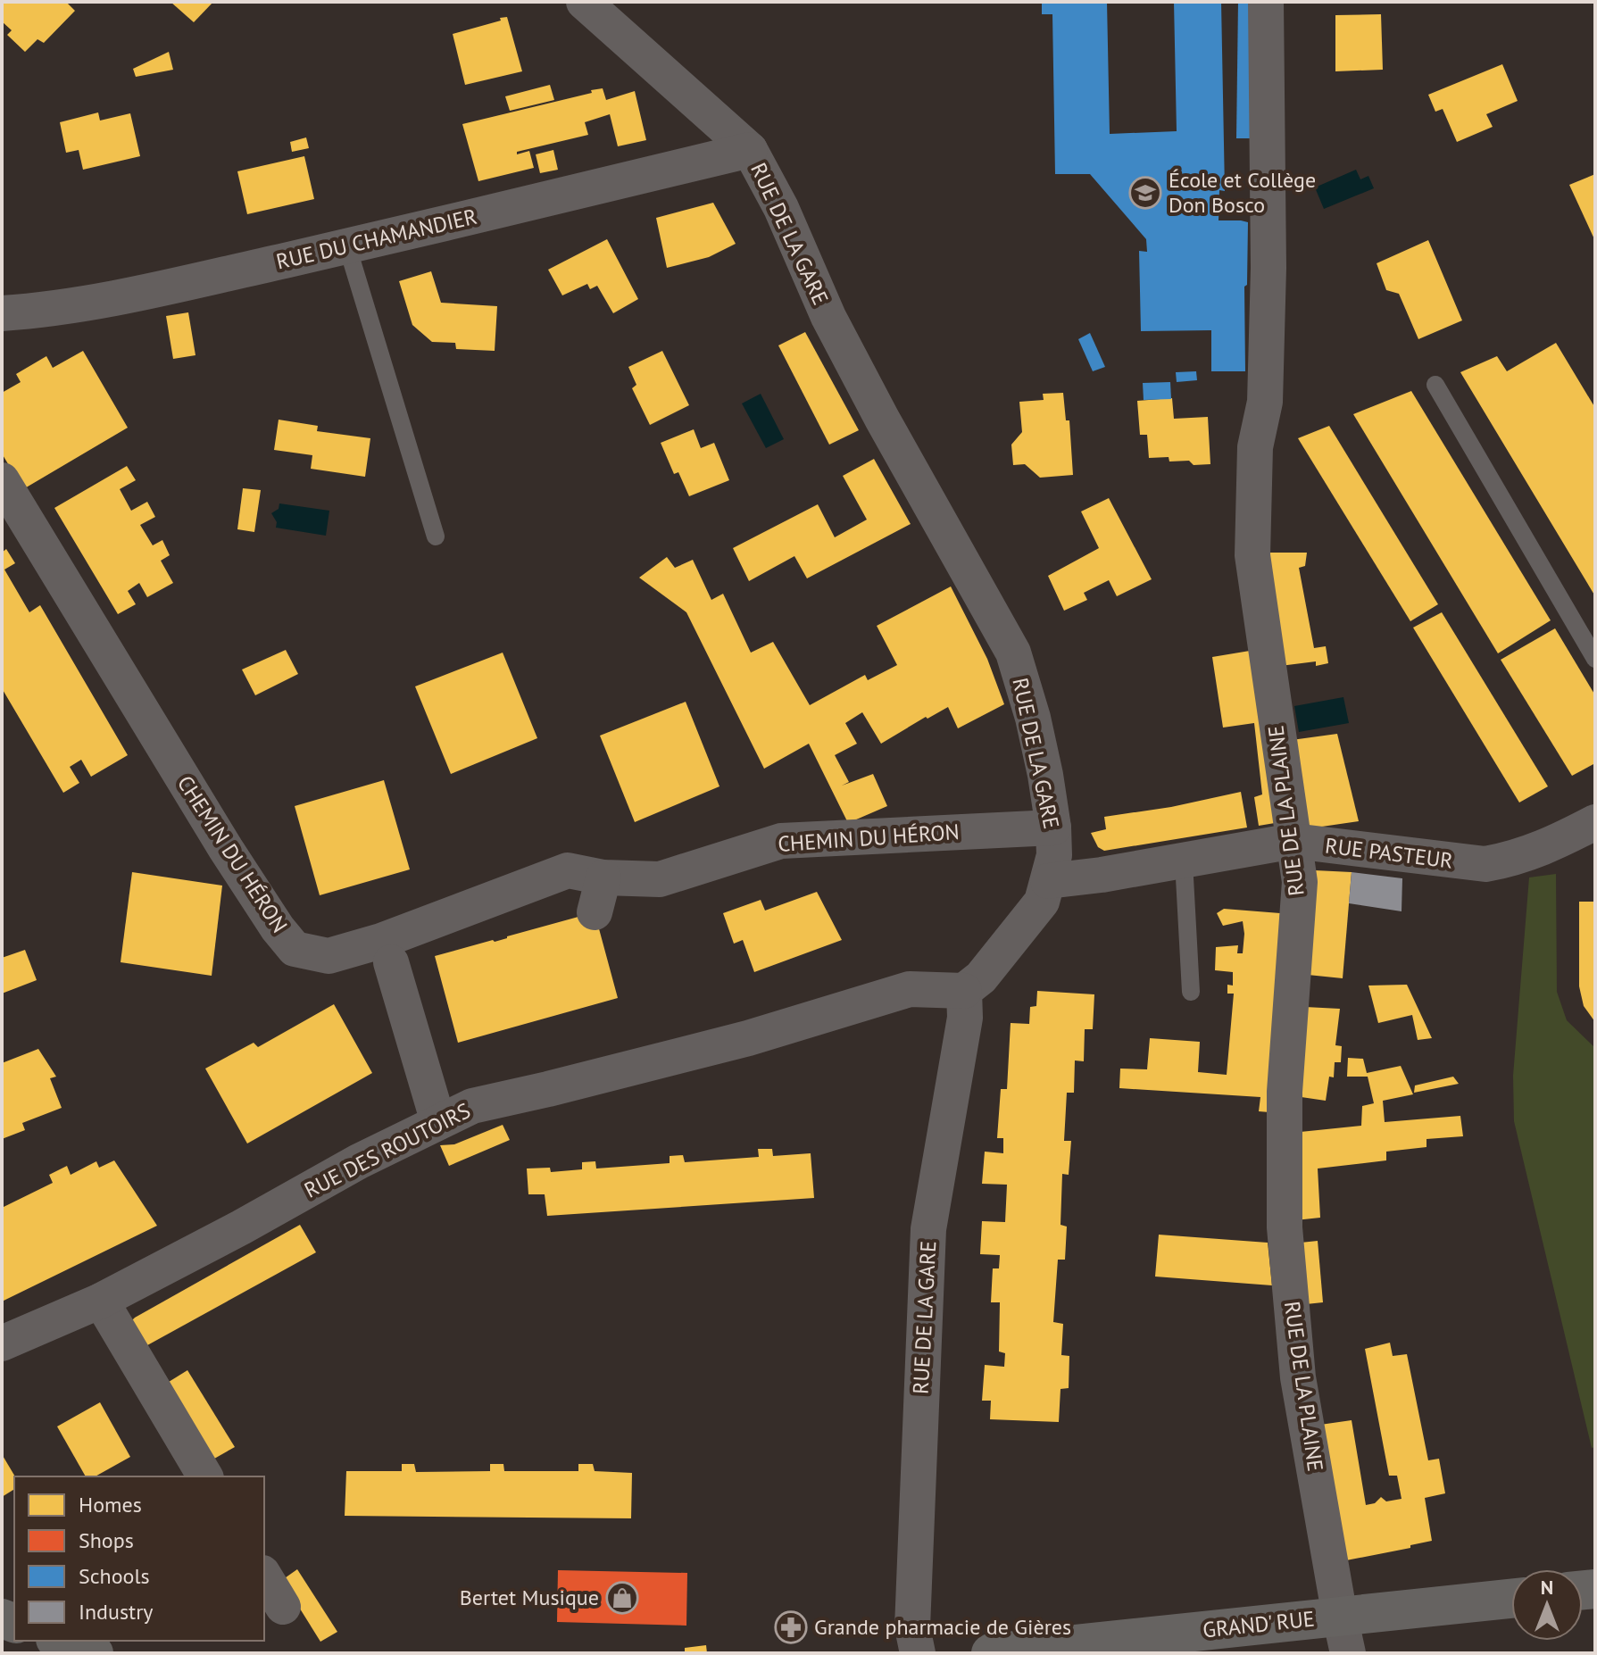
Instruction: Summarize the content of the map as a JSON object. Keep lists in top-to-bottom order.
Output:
{
  "streets": {
    "main road": ["GRAND' RUE"],
    "street": [
      "RUE DE LA GARE",
      "RUE DU CHAMANDIER",
      "RUE DE LA PLAINE",
      "CHEMIN DU HÉRON",
      "RUE PASTEUR",
      "RUE DES ROUTOIRS"
    ]
  },
  "crossings": [
    ["RUE DE LA GARE", "RUE DU CHAMANDIER"],
    ["RUE DE LA GARE", "CHEMIN DU HÉRON"],
    ["RUE DE LA GARE", "RUE PASTEUR"],
    ["RUE DE LA GARE", "RUE DES ROUTOIRS"],
    ["RUE DE LA PLAINE", "RUE PASTEUR"],
    ["RUE DE LA PLAINE", "GRAND' RUE"]
  ],
  "places": {
    "school or university": ["École et Collège Don Bosco"],
    "shop": ["Bertet Musique"],
    "pharmacy": ["Grande pharmacie de Gières"]
  },
  "legend": [
    "Homes",
    "Shops",
    "Schools",
    "Industry"
  ],
  "north": "top"
}
